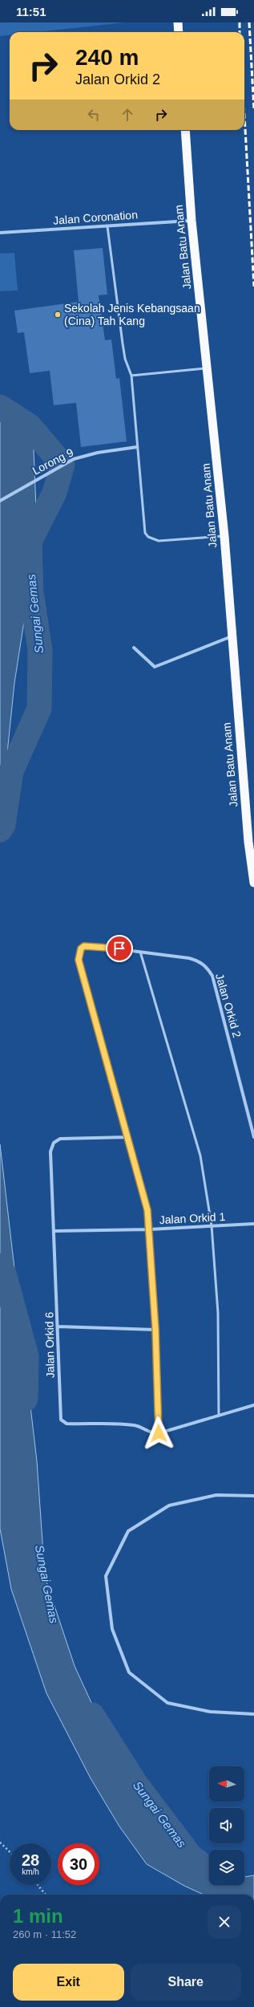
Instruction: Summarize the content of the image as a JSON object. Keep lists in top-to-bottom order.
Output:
{
  "streets": {
    "highway": ["Jalan Batu Anam"],
    "street": [
      "Jalan Coronation",
      "Lorong 9",
      "Jalan Orkid 2",
      "Jalan Orkid 1",
      "Jalan Orkid 6"
    ]
  },
  "crossings": [
    ["Jalan Coronation", "Jalan Batu Anam"],
    ["Jalan Orkid 2", "Jalan Orkid 6"],
    ["Jalan Orkid 1", "Jalan Orkid 6"]
  ],
  "water": ["Sungai Gemas"],
  "places": ["Sekolah Jenis Kebangsaan (Cina) Tah Kang"],
  "north": "left",
  "page": {
    "status": "11:51",
    "turn": ["240 m", "Jalan Orkid 2"],
    "speed": "28 km/h",
    "limit": "30",
    "heading": ["1 min", "260 m · 11:52"],
    "buttons": ["Exit", "Share"]
  }
}
